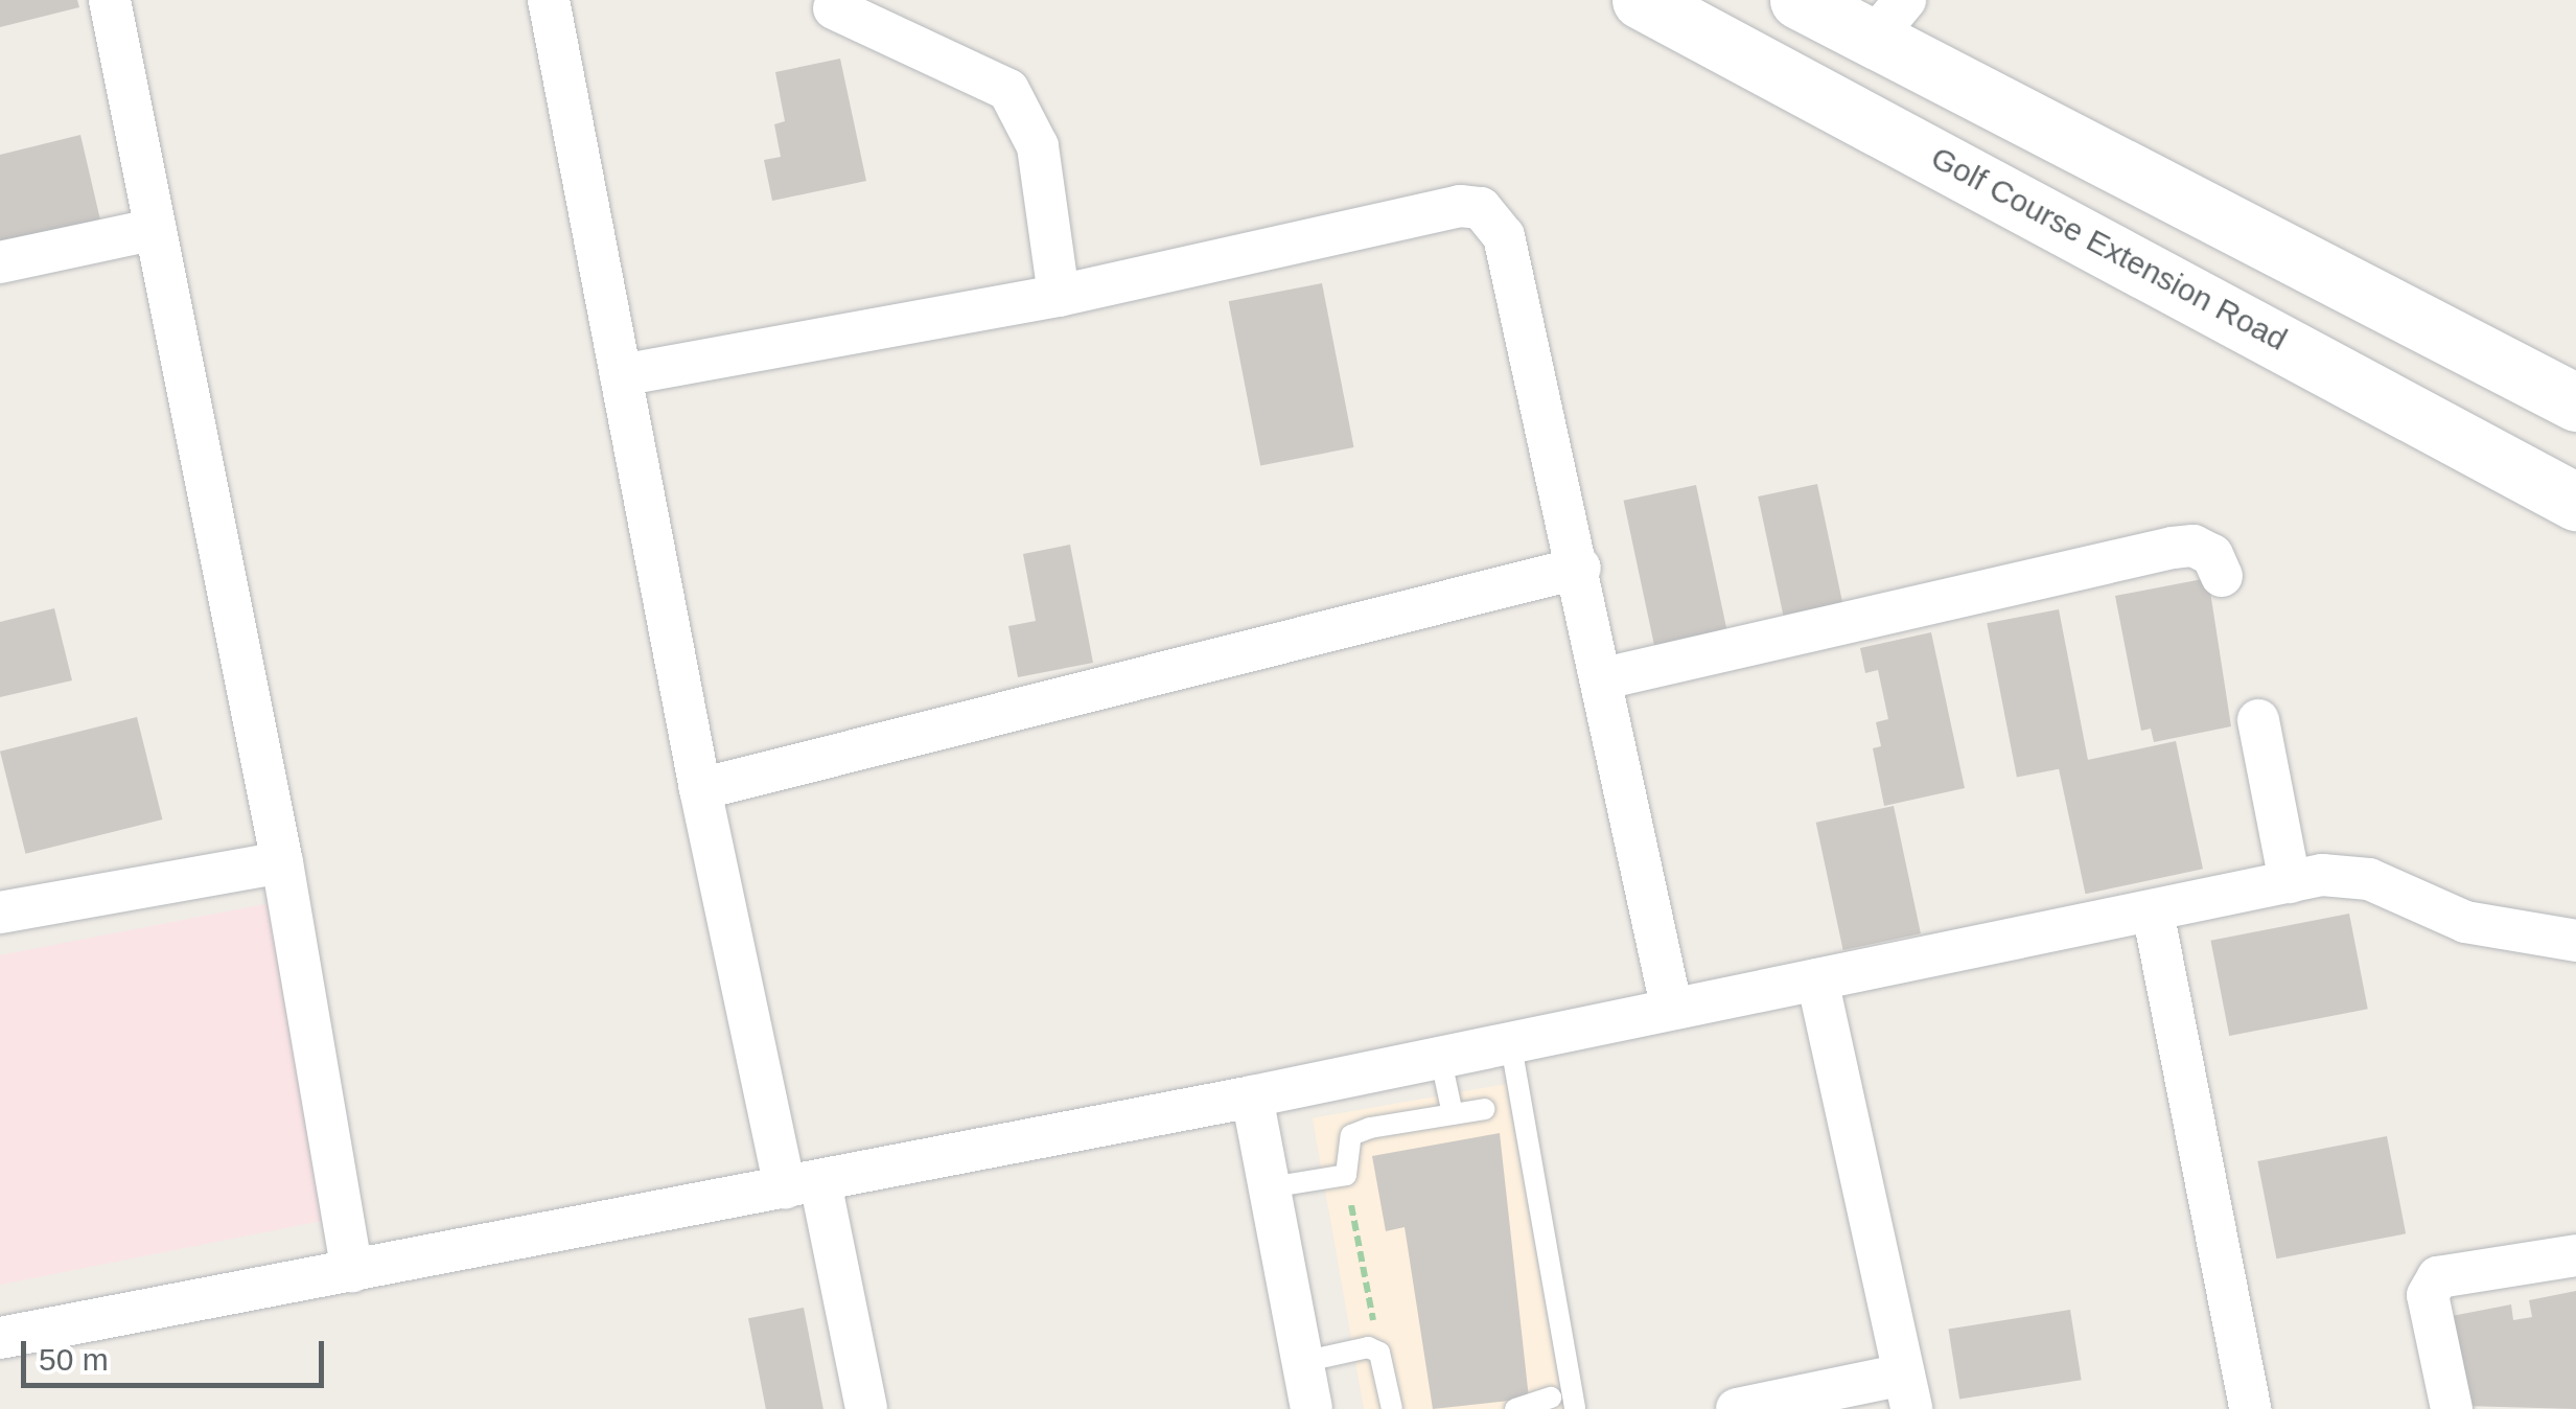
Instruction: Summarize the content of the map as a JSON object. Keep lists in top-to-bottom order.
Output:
{
  "streets": {
    "main road": ["Golf Course Extension Road"]
  },
  "scale_bar": "50 m"
}
